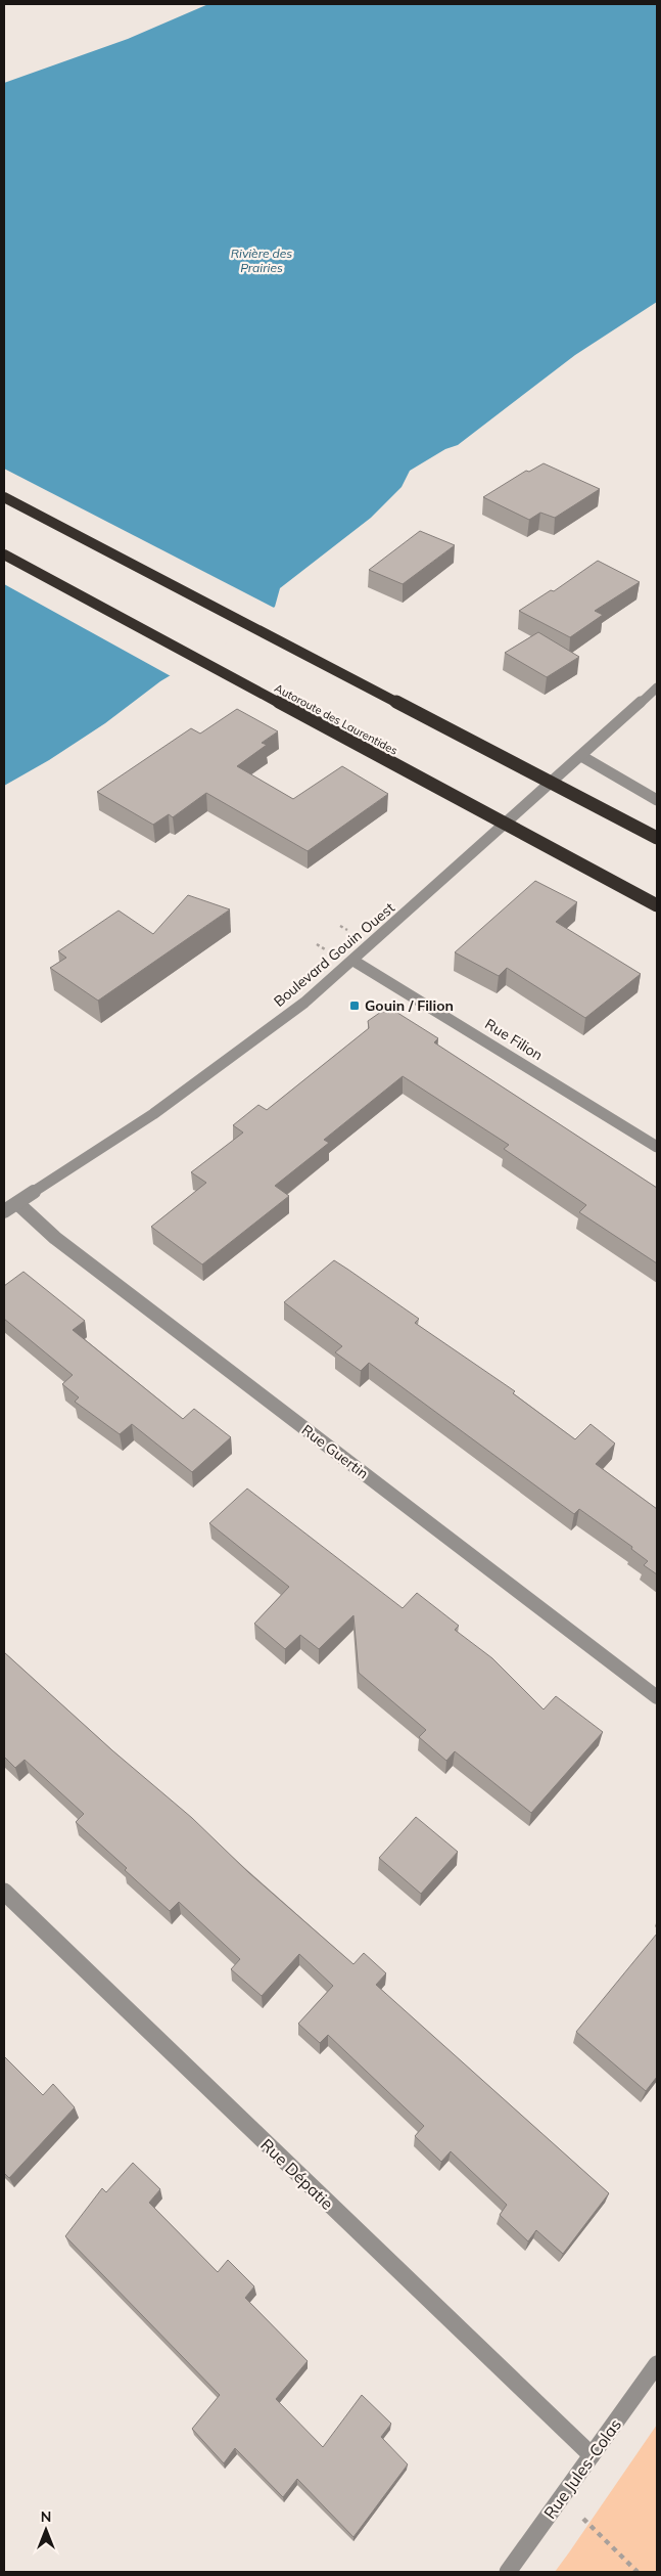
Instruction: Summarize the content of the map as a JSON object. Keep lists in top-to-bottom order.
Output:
{
  "streets": {
    "highway": ["Autoroute des Laurentides"],
    "street": [
      "Boulevard Gouin Ouest",
      "Rue Filion",
      "Rue Guertin",
      "Rue Dépatie",
      "Rue Jules-Colas"
    ]
  },
  "crossings": [
    ["Boulevard Gouin Ouest", "Rue Filion"],
    ["Boulevard Gouin Ouest", "Rue Guertin"],
    ["Rue Dépatie", "Rue Jules-Colas"]
  ],
  "water": ["Rivière des Prairies"],
  "places": {
    "transit": ["Gouin / Filion"]
  },
  "north": "top"
}
